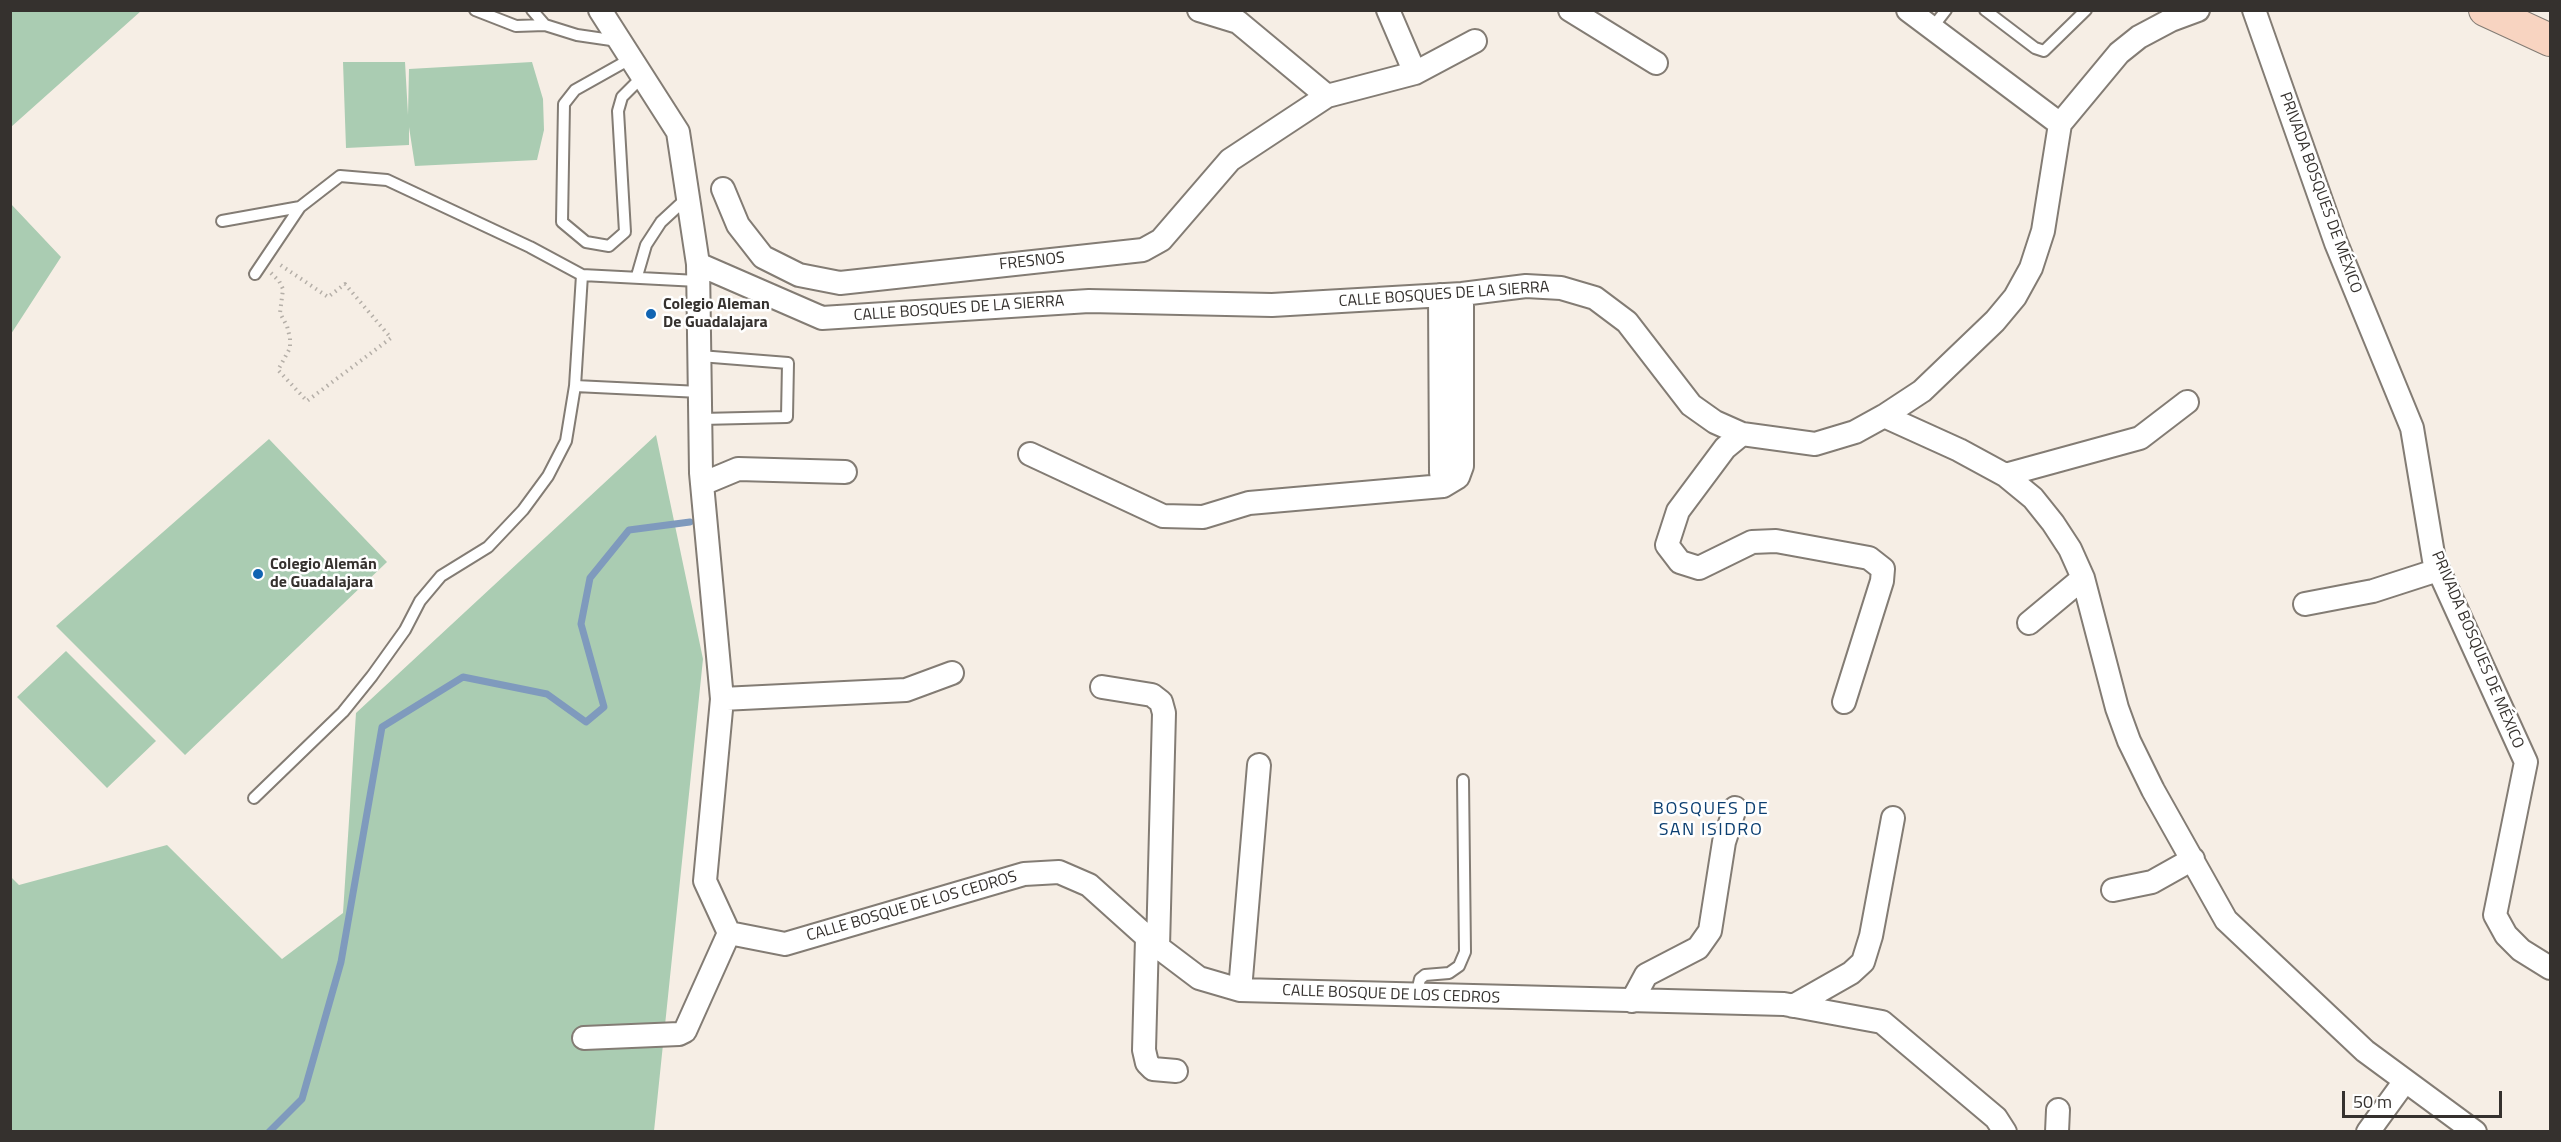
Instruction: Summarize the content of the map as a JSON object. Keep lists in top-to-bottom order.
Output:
{
  "streets": {
    "street": [
      "PRIVADA BOSQUES DE MÉXICO",
      "FRESNOS",
      "CALLE BOSQUES DE LA SIERRA",
      "CALLE BOSQUE DE LOS CEDROS"
    ]
  },
  "districts": ["BOSQUES DE SAN ISIDRO"],
  "places": ["Colegio Aleman De Guadalajara", "Colegio Alemán de Guadalajara"],
  "scale_bar": "50 m"
}
